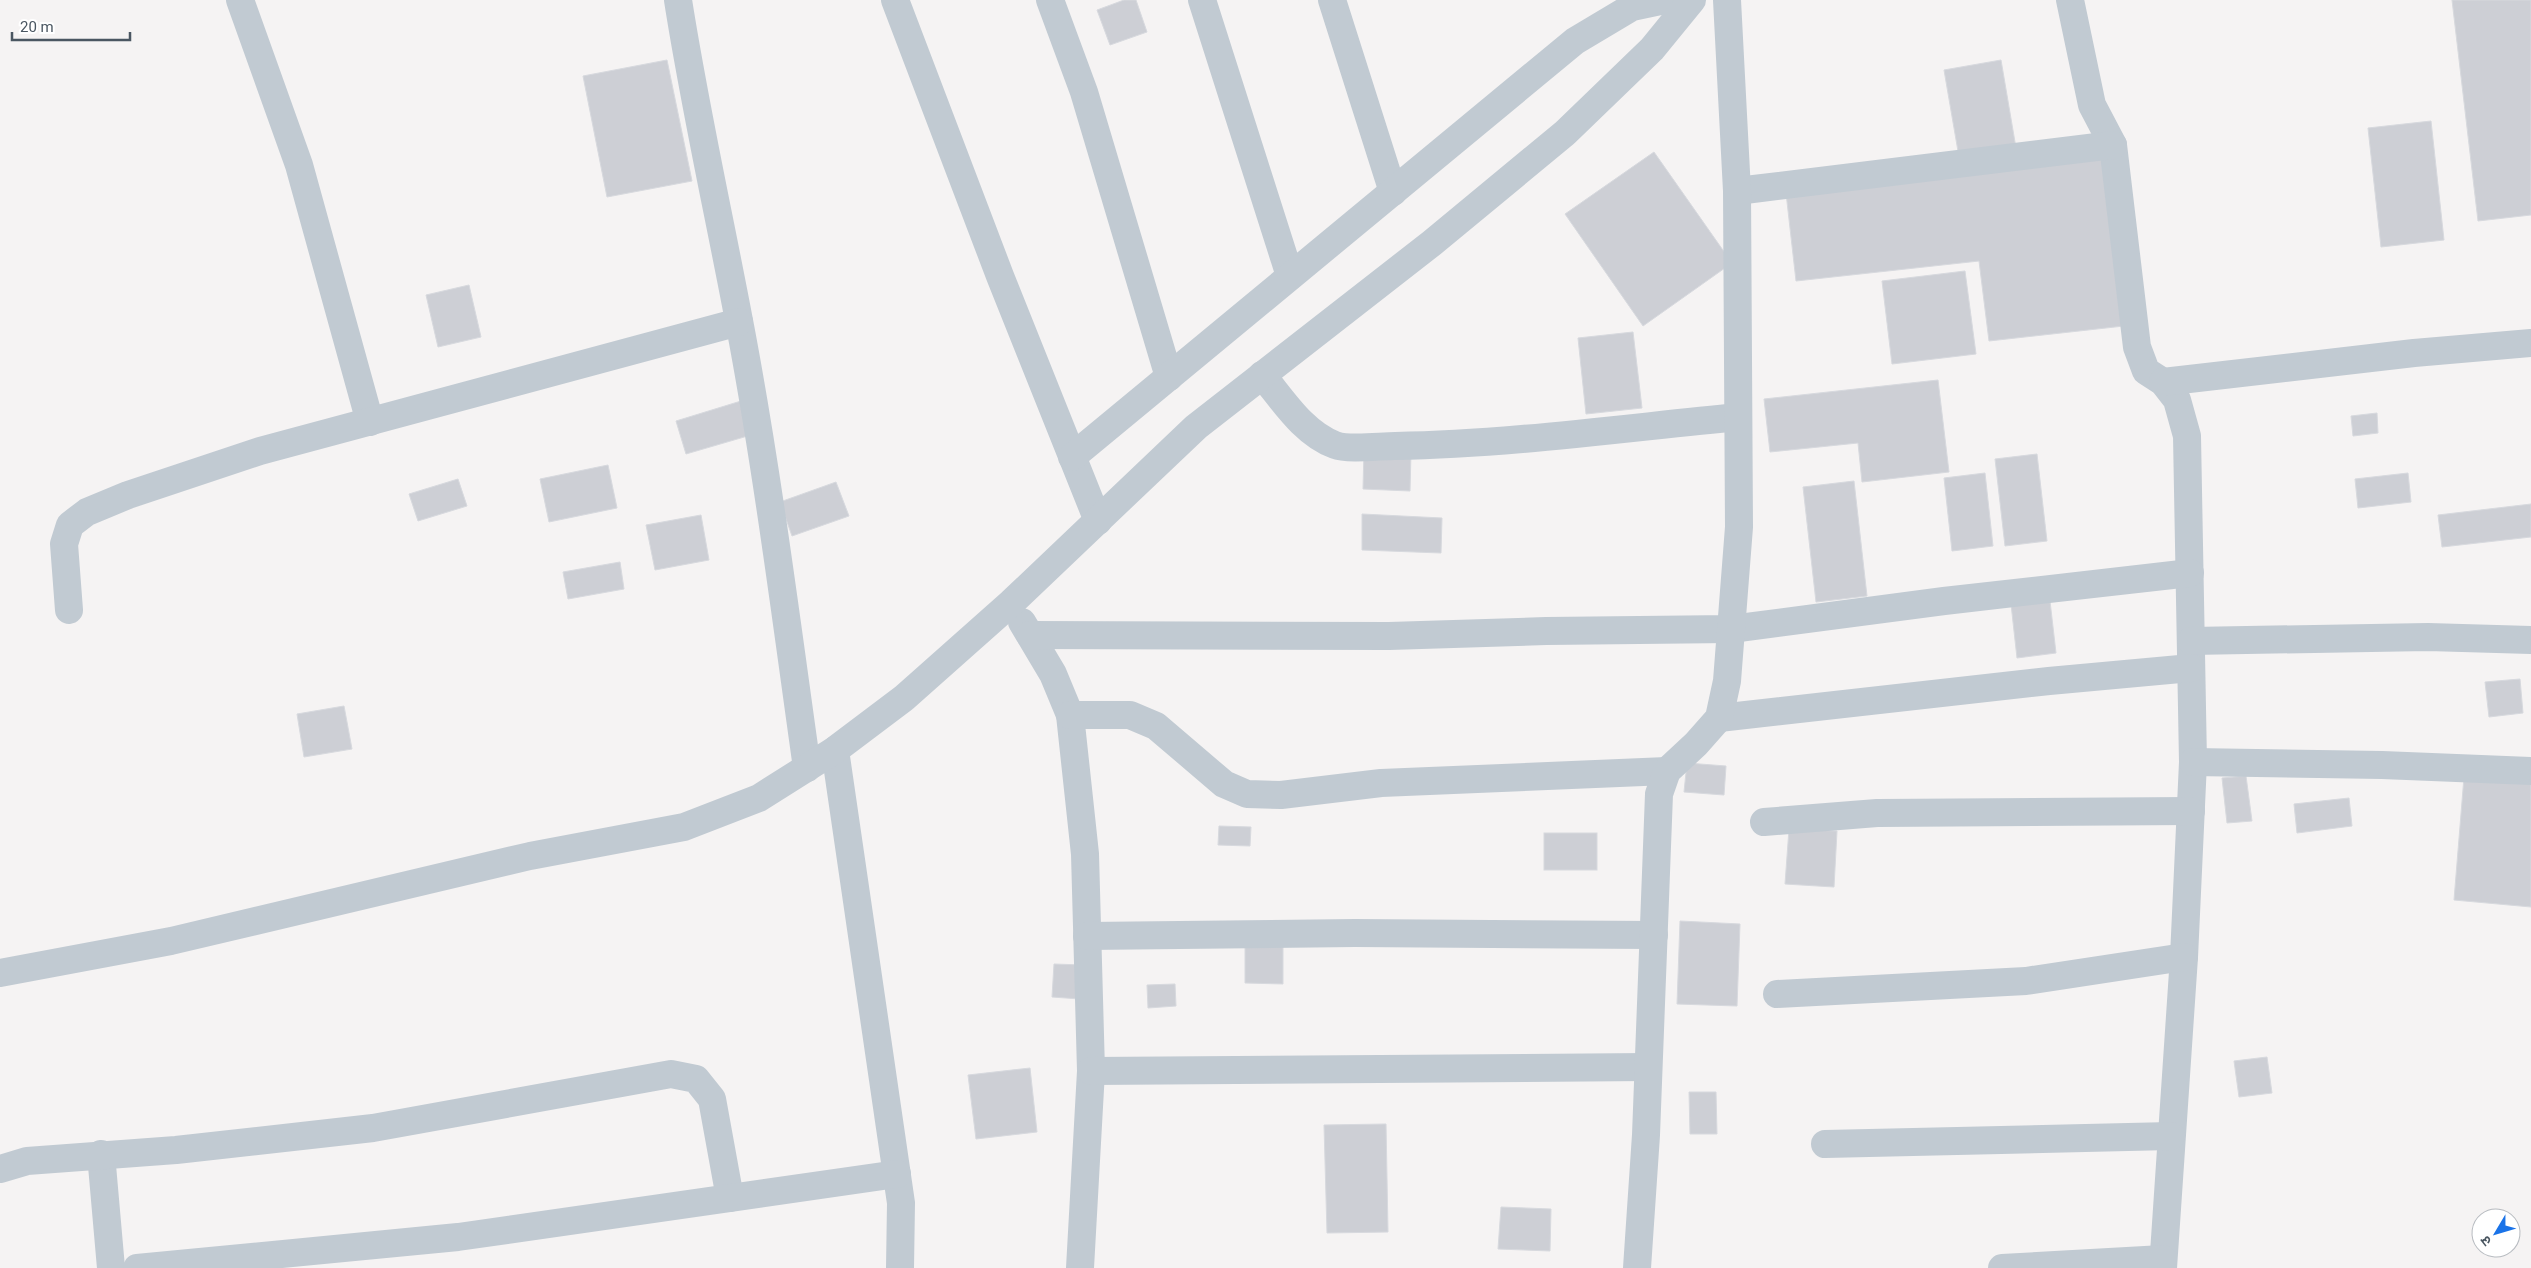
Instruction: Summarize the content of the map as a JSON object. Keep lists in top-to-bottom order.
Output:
{
  "scale_bar": "20 m",
  "north": "bottom left"
}
